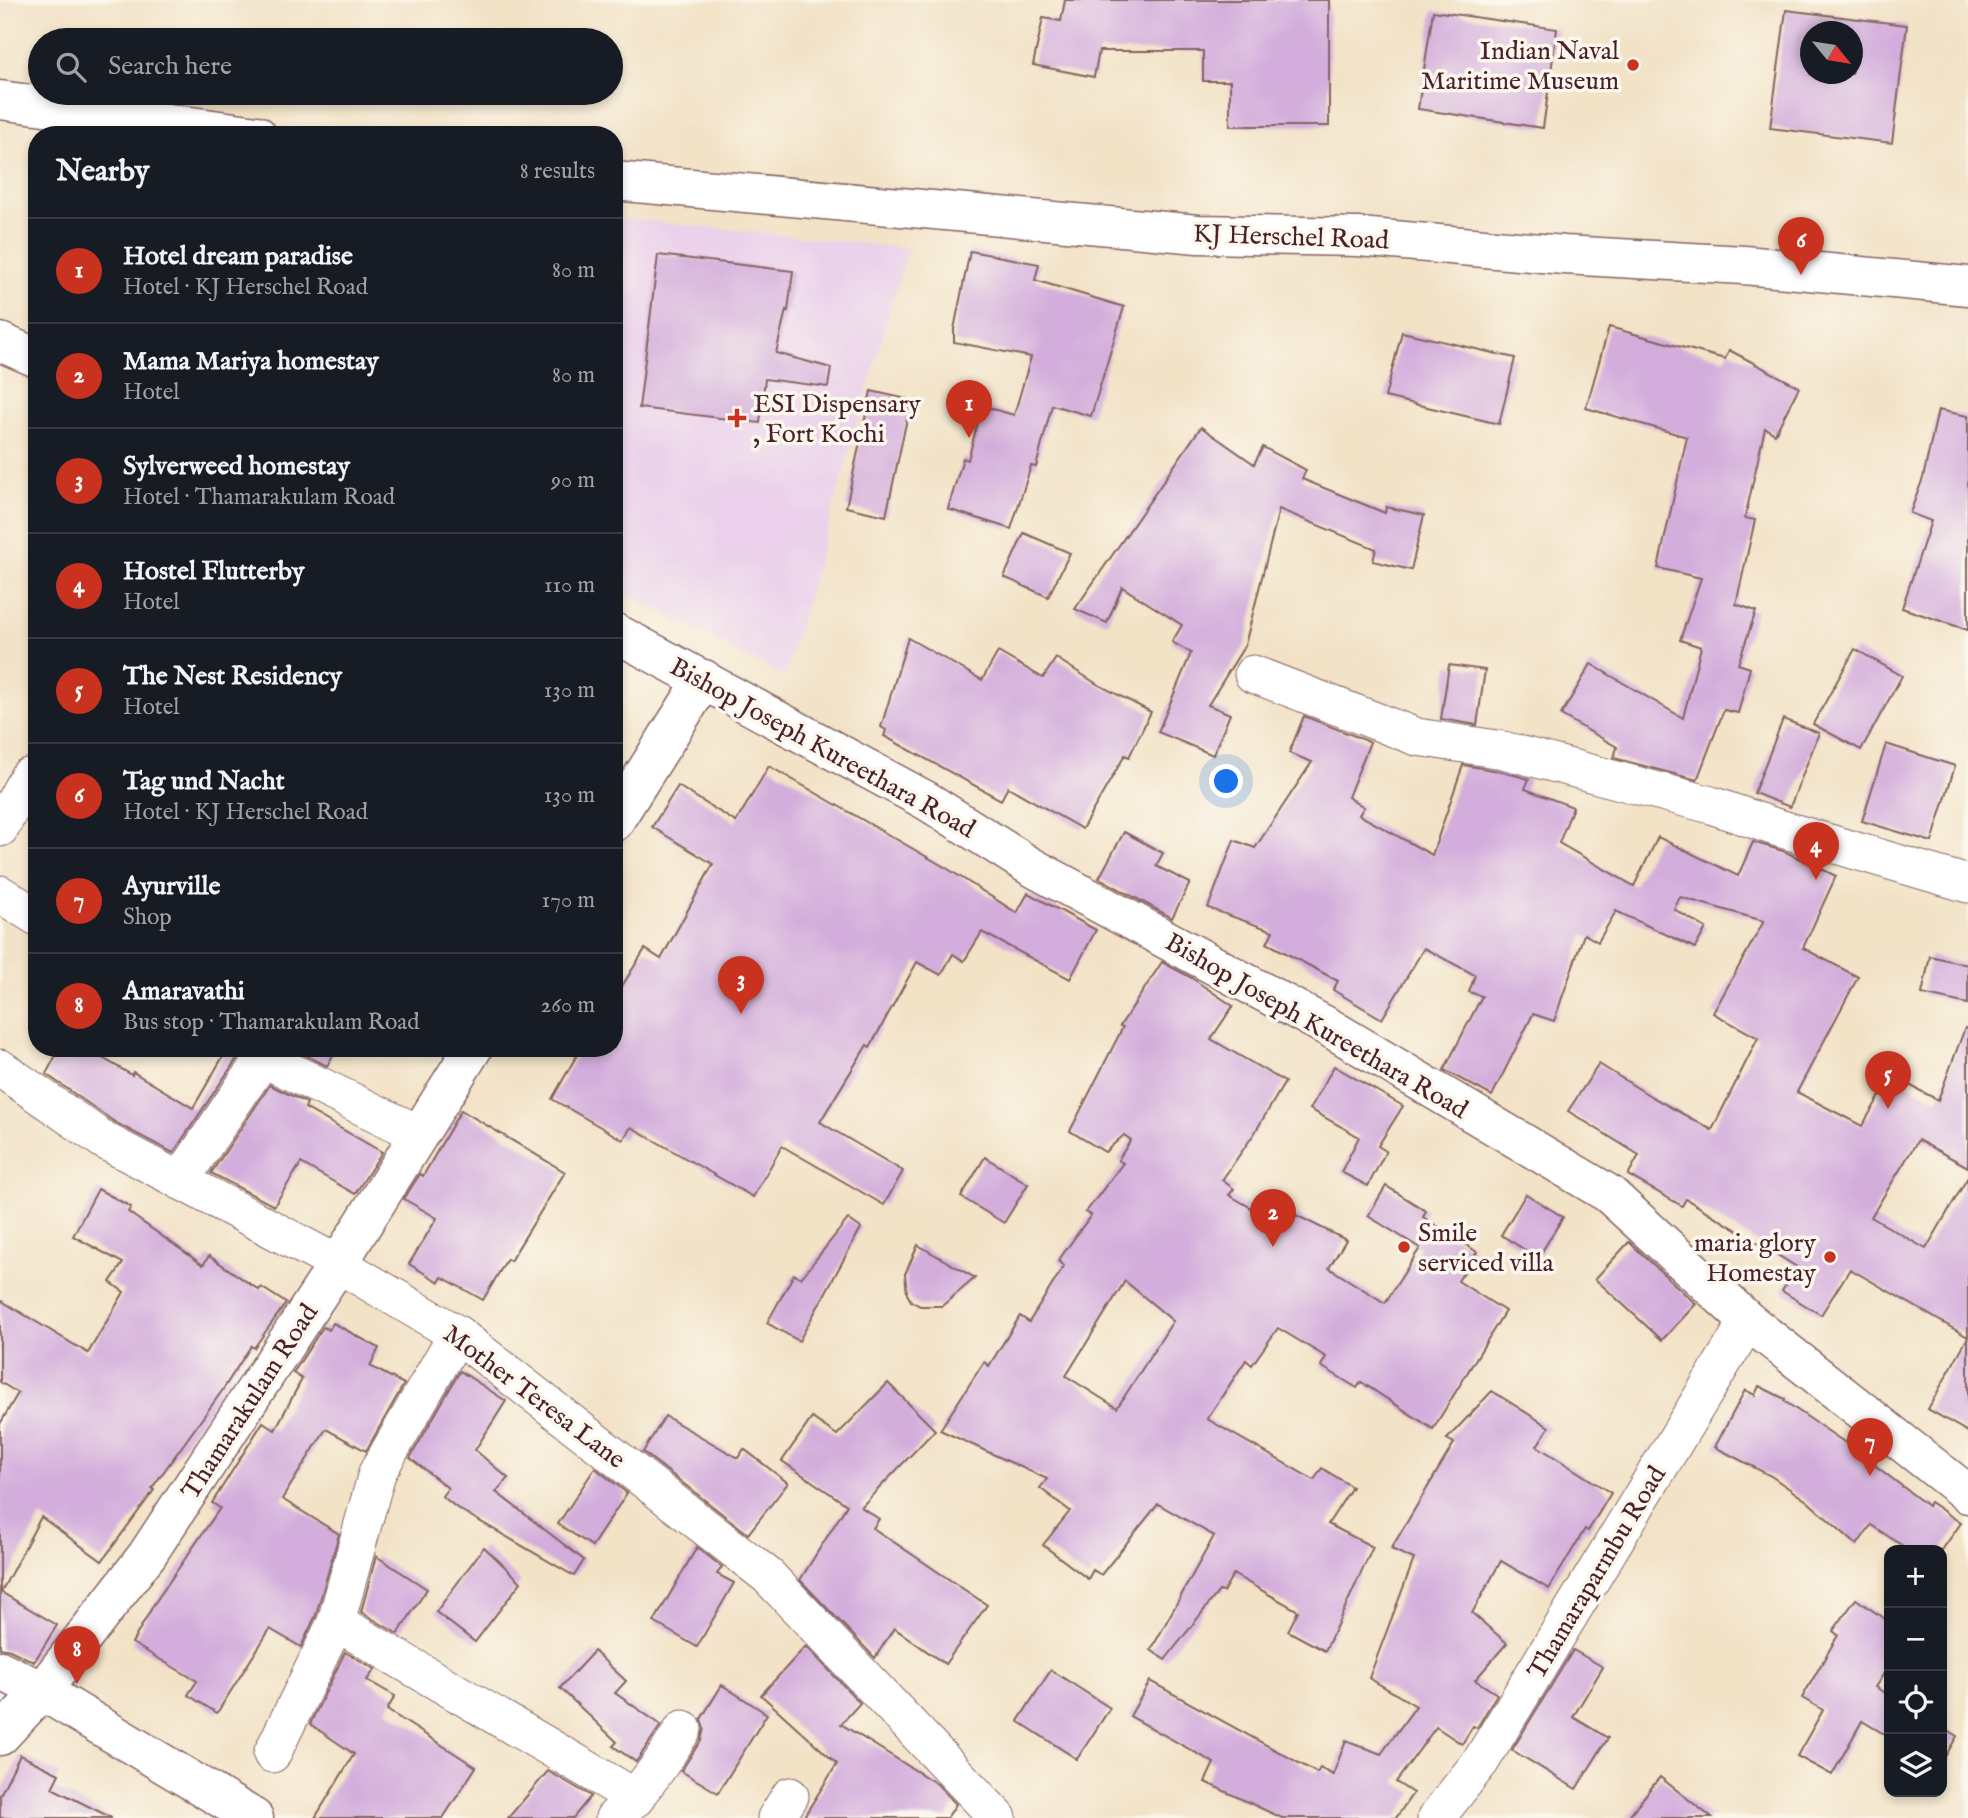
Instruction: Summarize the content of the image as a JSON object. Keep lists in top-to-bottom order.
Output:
{
  "streets": {
    "street": [
      "KJ Herschel Road",
      "Bishop Joseph Kureethara Road",
      "Mother Teresa Lane",
      "Thamarakulam Road",
      "Thamaraparmbu Road"
    ]
  },
  "crossings": [
    ["Bishop Joseph Kureethara Road", "Thamaraparmbu Road"],
    ["Mother Teresa Lane", "Thamarakulam Road"]
  ],
  "places": {
    "other": ["Indian Naval Maritime Museum", "Smile serviced villa", "maria glory Homestay"],
    "health": ["ESI Dispensary , Fort Kochi"]
  },
  "north": "bottom right",
  "page": {
    "search": "Search here",
    "heading": ["Nearby", "8 results"],
    "pins": [
      "6",
      "1",
      "4",
      "3",
      "5",
      "2",
      "7",
      "8"
    ],
    "list": [
      {
        "mark": "1",
        "name": "Hotel dream paradise",
        "note": "Hotel · KJ Herschel Road",
        "value": "80 m"
      },
      {
        "mark": "2",
        "name": "Mama Mariya homestay",
        "note": "Hotel",
        "value": "80 m"
      },
      {
        "mark": "3",
        "name": "Sylverweed homestay",
        "note": "Hotel · Thamarakulam Road",
        "value": "90 m"
      },
      {
        "mark": "4",
        "name": "Hostel Flutterby",
        "note": "Hotel",
        "value": "110 m"
      },
      {
        "mark": "5",
        "name": "The Nest Residency",
        "note": "Hotel",
        "value": "130 m"
      },
      {
        "mark": "6",
        "name": "Tag und Nacht",
        "note": "Hotel · KJ Herschel Road",
        "value": "130 m"
      },
      {
        "mark": "7",
        "name": "Ayurville",
        "note": "Shop",
        "value": "170 m"
      },
      {
        "mark": "8",
        "name": "Amaravathi",
        "note": "Bus stop · Thamarakulam Road",
        "value": "260 m"
      }
    ],
    "map_buttons": ["+", "−"]
  }
}
